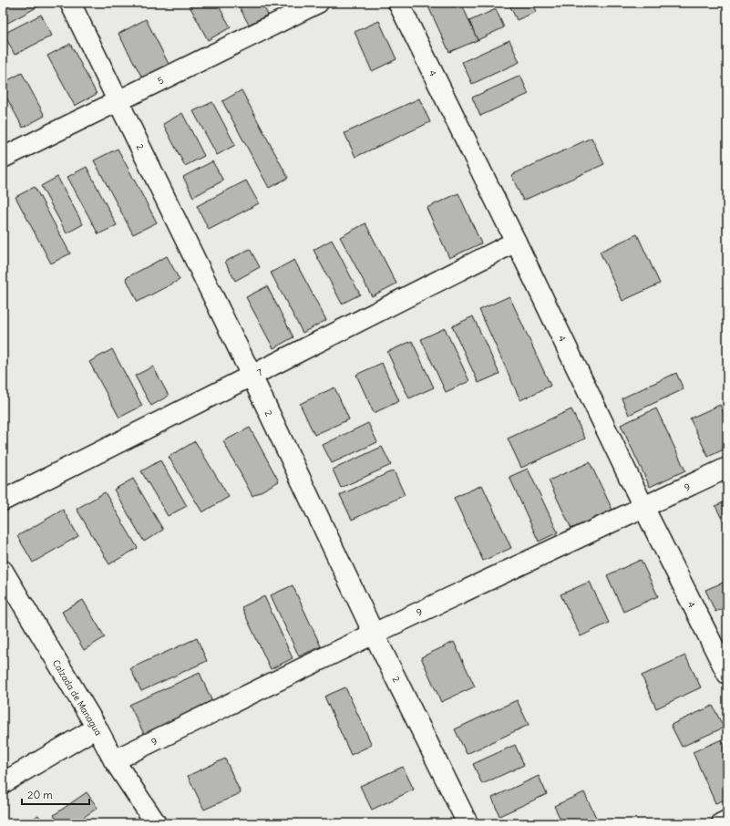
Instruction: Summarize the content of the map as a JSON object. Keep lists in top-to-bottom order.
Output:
{
  "streets": {
    "street": [
      "4",
      "5",
      "2",
      "7",
      "9",
      "Calzada de Managua"
    ]
  },
  "crossings": [
    ["4", "7"],
    ["4", "9"],
    ["5", "2"],
    ["2", "7"],
    ["2", "9"],
    ["9", "Calzada de Managua"]
  ],
  "scale_bar": "20 m"
}
